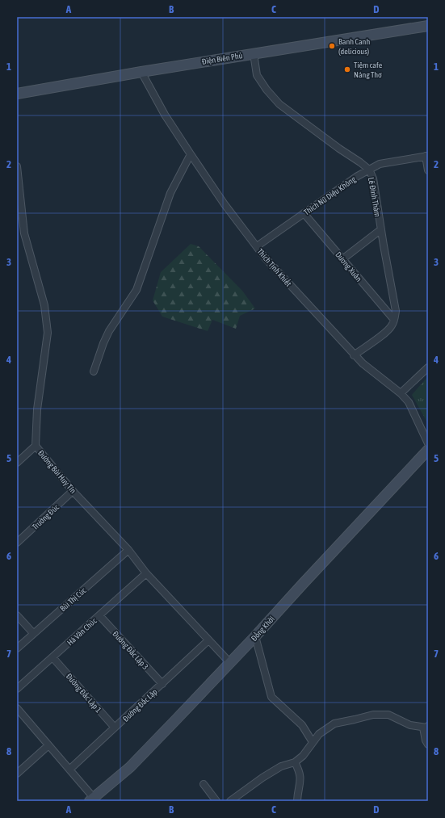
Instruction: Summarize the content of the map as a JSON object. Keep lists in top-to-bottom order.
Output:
{
  "streets": {
    "street": [
      "Điện Biên Phủ",
      "Thích Nữ Diệu Không",
      "Lê Đình Thám",
      "Dương Xuân",
      "Thích Tịnh Khiết",
      "Đường Bùi Huy Tín",
      "Trường Đúc",
      "Bùi Thị Cúc",
      "Đồng Khởi",
      "Hà Văn Chúc",
      "Đường Đắc Lập 3",
      "Đường Đắc Lập 1",
      "Đường Đắc Lập"
    ]
  },
  "crossings": [
    ["Điện Biên Phủ", "Lê Đình Thám"],
    ["Điện Biên Phủ", "Thích Tịnh Khiết"],
    ["Thích Nữ Diệu Không", "Lê Đình Thám"],
    ["Thích Nữ Diệu Không", "Dương Xuân"],
    ["Thích Nữ Diệu Không", "Thích Tịnh Khiết"],
    ["Lê Đình Thám", "Dương Xuân"],
    ["Đường Bùi Huy Tín", "Trường Đúc"],
    ["Đường Bùi Huy Tín", "Bùi Thị Cúc"],
    ["Đường Bùi Huy Tín", "Đồng Khởi"],
    ["Đường Bùi Huy Tín", "Hà Văn Chúc"],
    ["Đường Bùi Huy Tín", "Đường Đắc Lập"],
    ["Hà Văn Chúc", "Đường Đắc Lập 3"],
    ["Hà Văn Chúc", "Đường Đắc Lập 1"],
    ["Đường Đắc Lập 3", "Đường Đắc Lập"],
    ["Đường Đắc Lập 1", "Đường Đắc Lập"]
  ],
  "places": ["Banh Canh (delicious)", "Tiệm cafe Nàng Thơ"],
  "grid": {
    "columns": [
      "A",
      "B",
      "C",
      "D"
    ],
    "rows": [
      "1",
      "2",
      "3",
      "4",
      "5",
      "6",
      "7",
      "8"
    ]
  }
}
